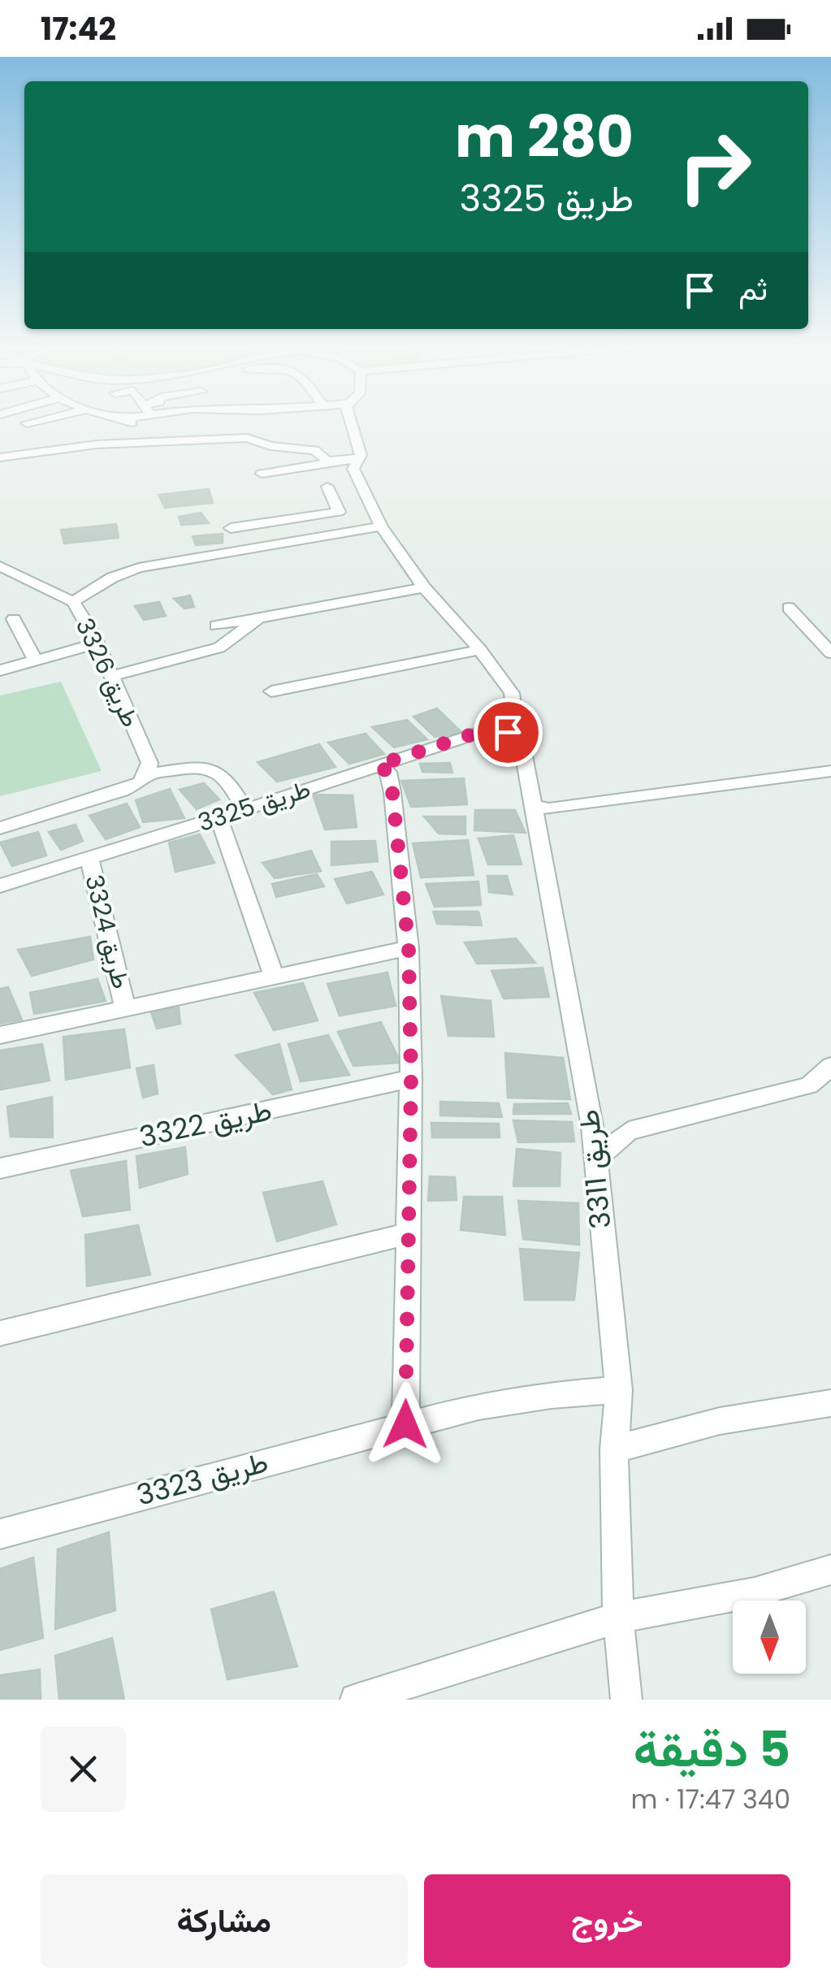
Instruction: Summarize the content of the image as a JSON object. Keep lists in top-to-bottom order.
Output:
{
  "streets": {
    "street": [
      "طريق 3326",
      "طريق 3325",
      "طريق 3324",
      "طريق 3322",
      "طريق 3311",
      "طريق 3323"
    ]
  },
  "crossings": [
    ["طريق 3325", "طريق 3324"],
    ["طريق 3325", "طريق 3311"],
    ["طريق 3311", "طريق 3323"]
  ],
  "north": "bottom",
  "page": {
    "status": "17:42",
    "turn": ["280 m", "طريق 3325"],
    "then": "ثم",
    "heading": ["5 دقيقة", "340 m · 17:47"],
    "buttons": ["خروج", "مشاركة"]
  }
}
